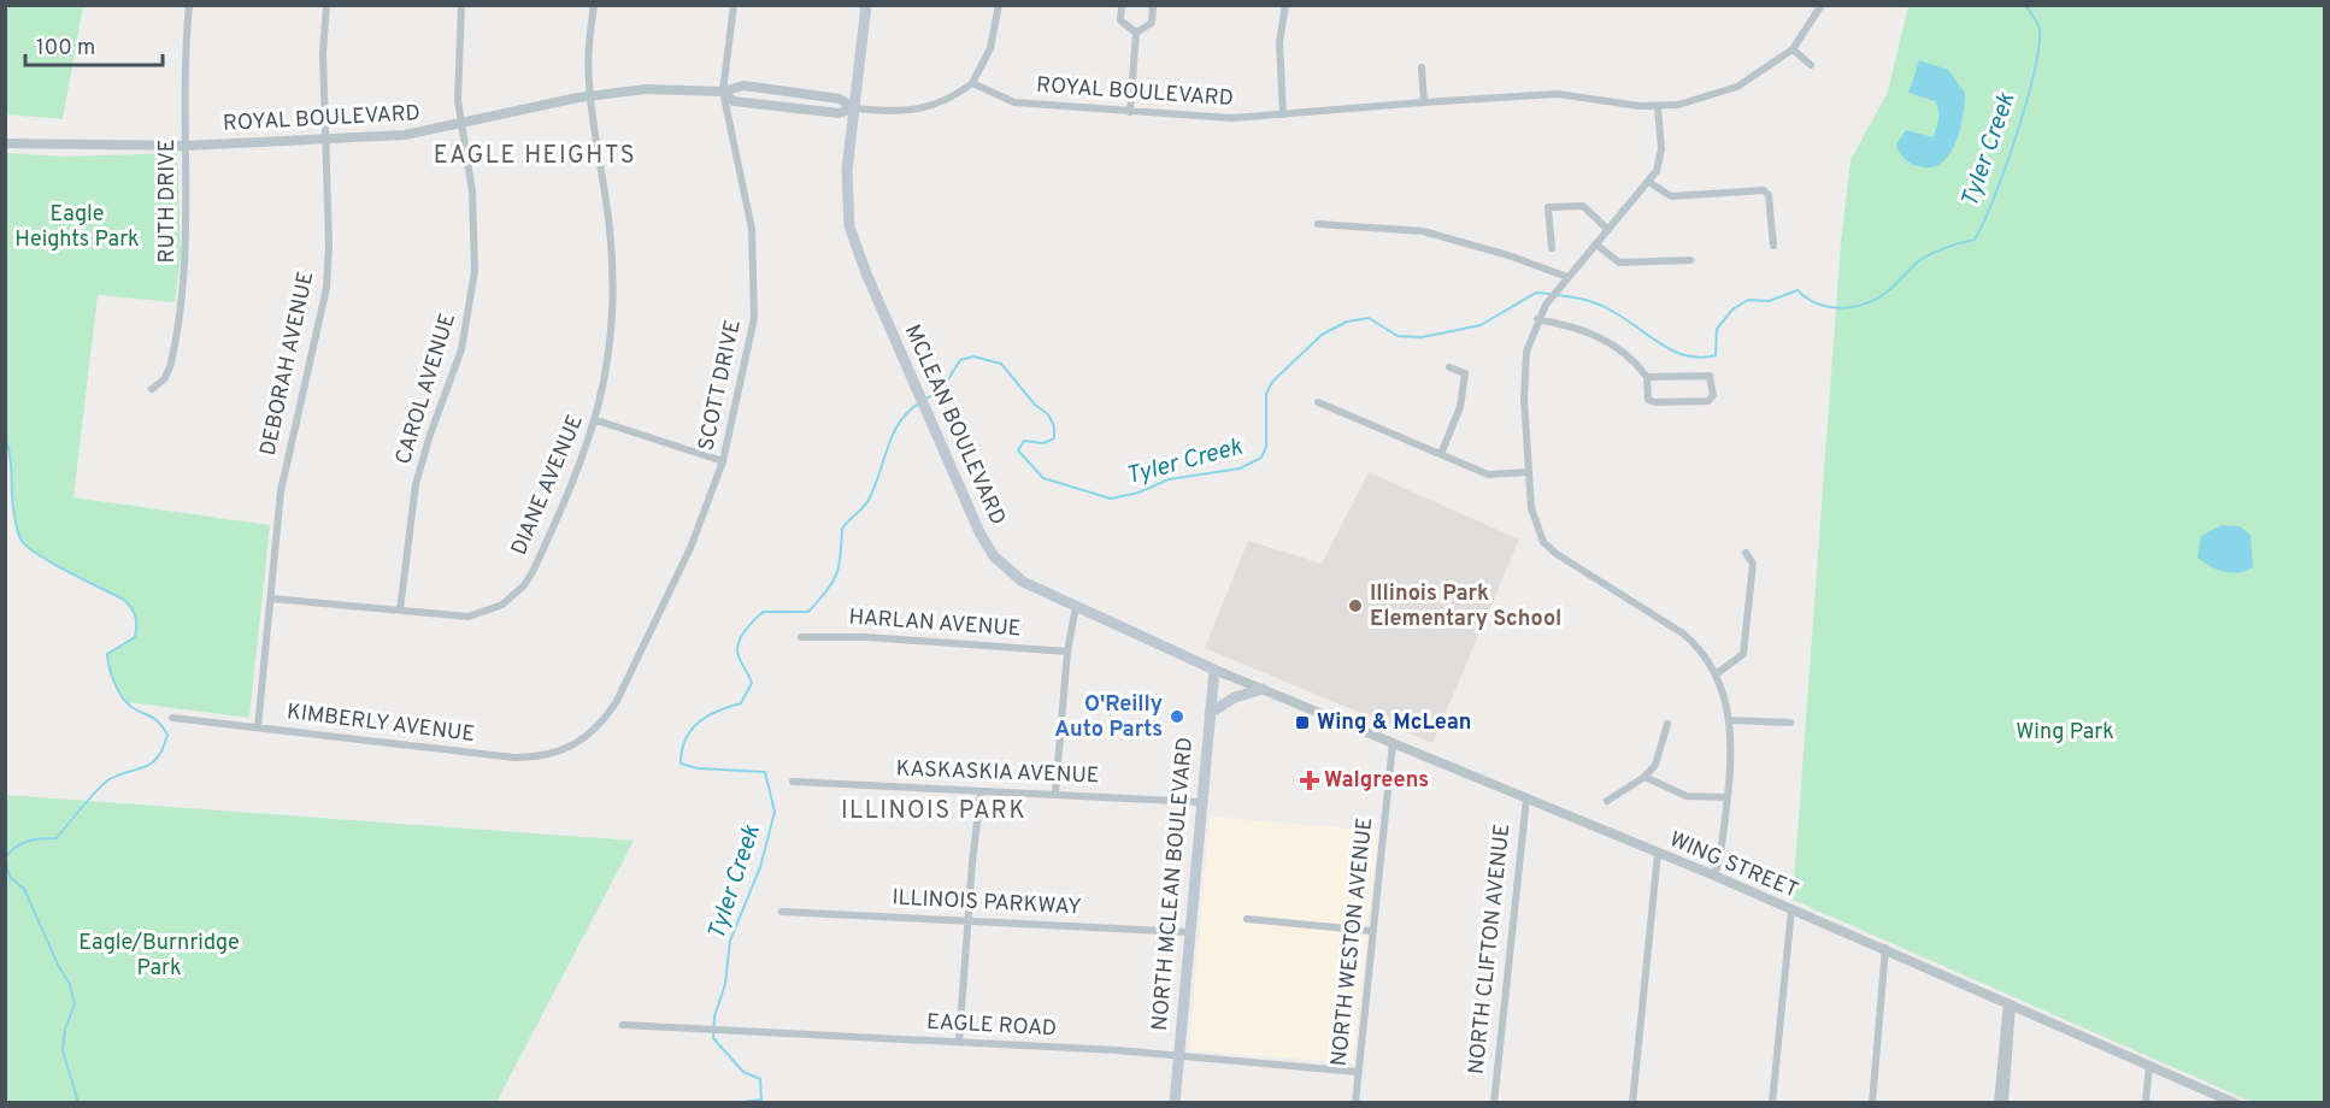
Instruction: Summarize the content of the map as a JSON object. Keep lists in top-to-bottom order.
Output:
{
  "streets": {
    "main road": ["MCLEAN BOULEVARD", "NORTH MCLEAN BOULEVARD"],
    "street": [
      "ROYAL BOULEVARD",
      "RUTH DRIVE",
      "DEBORAH AVENUE",
      "SCOTT DRIVE",
      "CAROL AVENUE",
      "DIANE AVENUE",
      "HARLAN AVENUE",
      "KIMBERLY AVENUE",
      "KASKASKIA AVENUE",
      "WING STREET",
      "ILLINOIS PARKWAY",
      "NORTH WESTON AVENUE",
      "NORTH CLIFTON AVENUE",
      "EAGLE ROAD"
    ]
  },
  "crossings": [
    ["ROYAL BOULEVARD", "RUTH DRIVE"],
    ["ROYAL BOULEVARD", "DEBORAH AVENUE"],
    ["ROYAL BOULEVARD", "SCOTT DRIVE"],
    ["ROYAL BOULEVARD", "CAROL AVENUE"],
    ["ROYAL BOULEVARD", "MCLEAN BOULEVARD"],
    ["ROYAL BOULEVARD", "DIANE AVENUE"],
    ["DEBORAH AVENUE", "DIANE AVENUE"],
    ["DEBORAH AVENUE", "KIMBERLY AVENUE"],
    ["SCOTT DRIVE", "KIMBERLY AVENUE"],
    ["CAROL AVENUE", "DIANE AVENUE"],
    ["MCLEAN BOULEVARD", "WING STREET"],
    ["MCLEAN BOULEVARD", "NORTH MCLEAN BOULEVARD"],
    ["KASKASKIA AVENUE", "NORTH MCLEAN BOULEVARD"],
    ["WING STREET", "NORTH MCLEAN BOULEVARD"],
    ["WING STREET", "NORTH WESTON AVENUE"],
    ["WING STREET", "NORTH CLIFTON AVENUE"],
    ["NORTH MCLEAN BOULEVARD", "ILLINOIS PARKWAY"],
    ["NORTH MCLEAN BOULEVARD", "EAGLE ROAD"],
    ["NORTH WESTON AVENUE", "EAGLE ROAD"]
  ],
  "districts": ["EAGLE HEIGHTS", "ILLINOIS PARK"],
  "water": ["Tyler Creek"],
  "parks": ["Eagle Heights Park", "Wing Park", "Eagle/Burnridge Park"],
  "places": {
    "other": ["Illinois Park Elementary School", "O'Reilly Auto Parts"],
    "transit": ["Wing & McLean"],
    "health": ["Walgreens"]
  },
  "scale_bar": "100 m"
}
